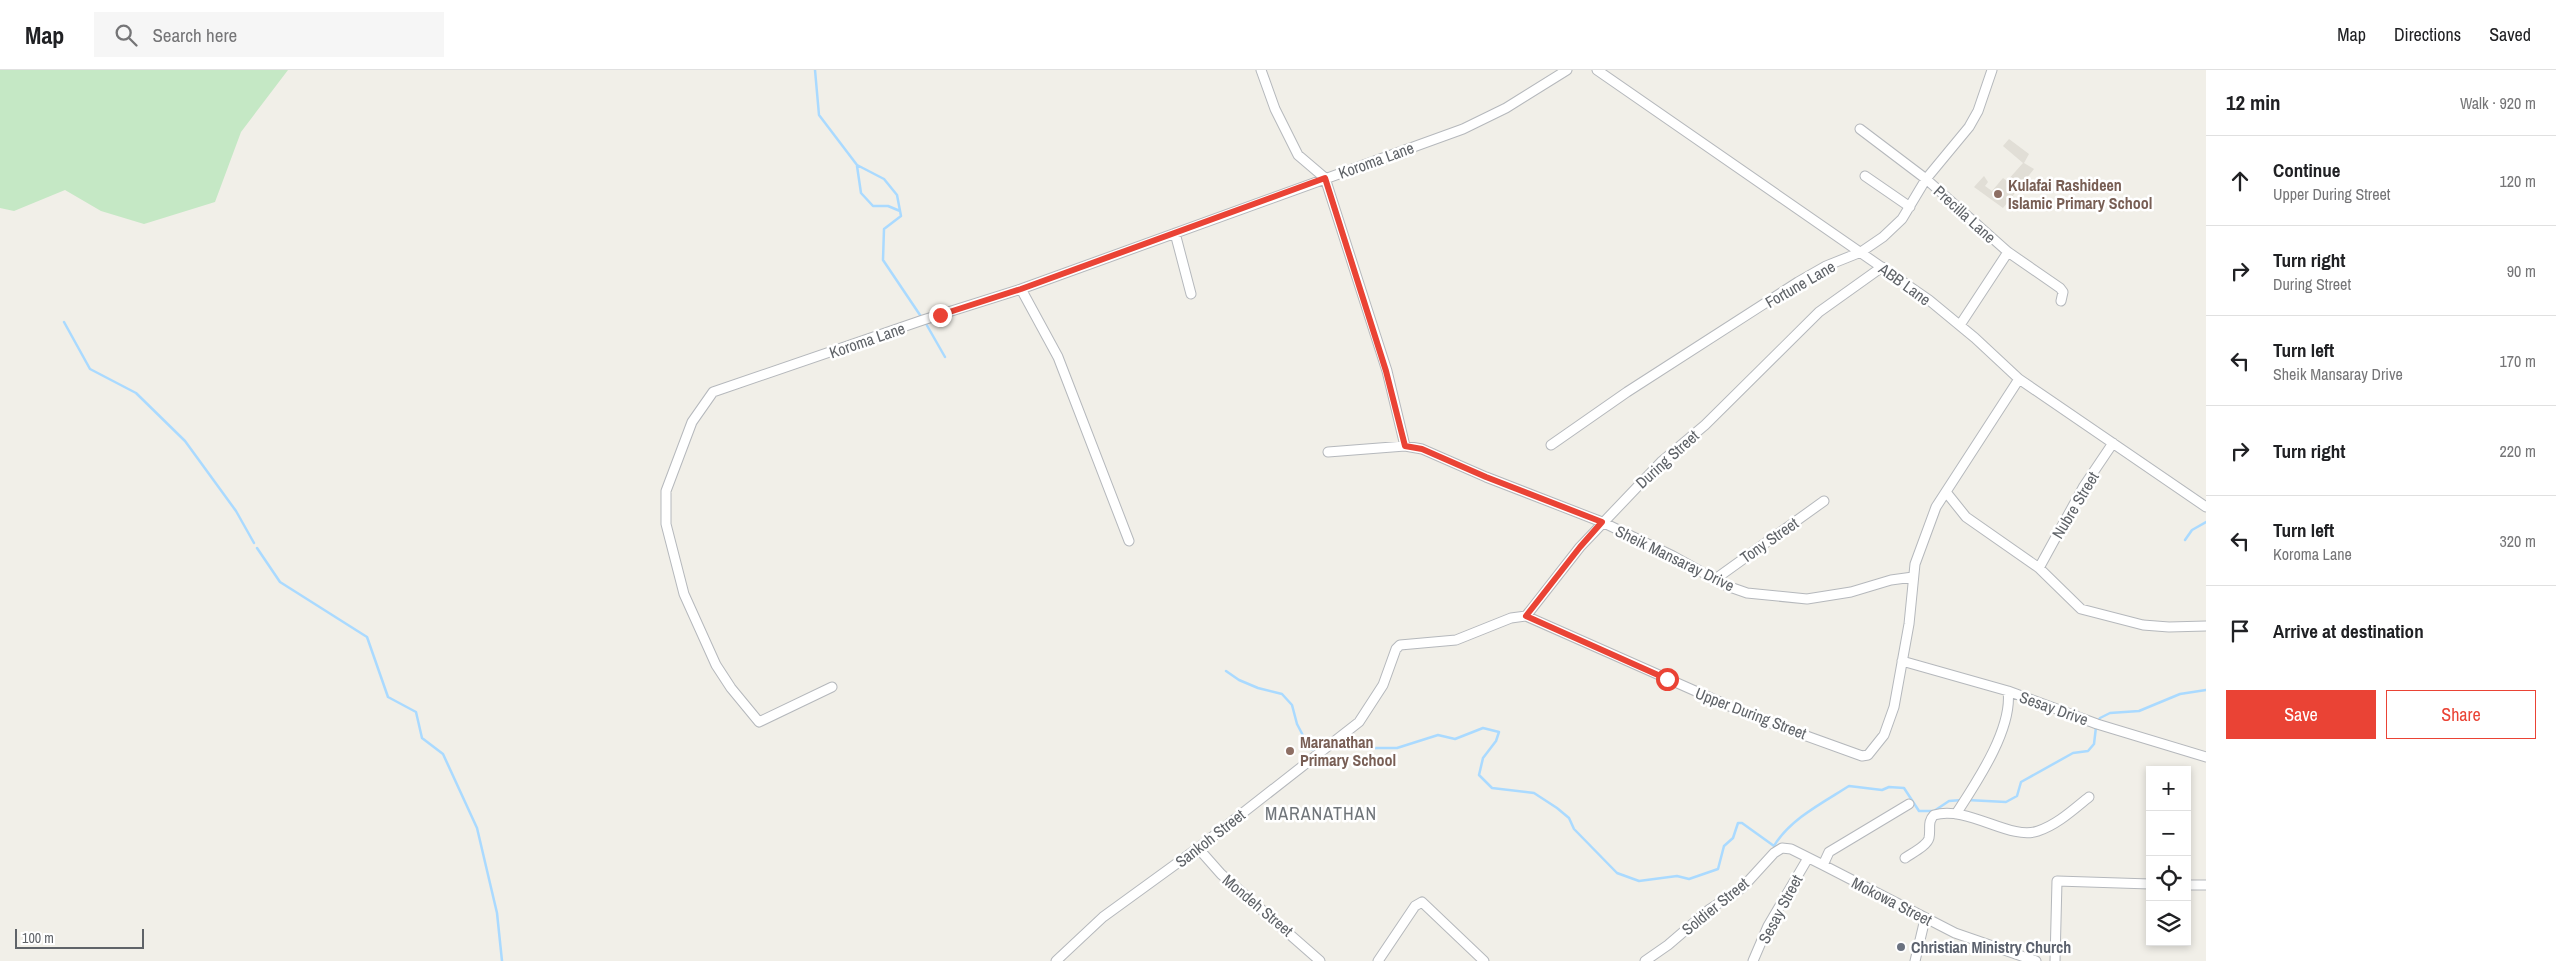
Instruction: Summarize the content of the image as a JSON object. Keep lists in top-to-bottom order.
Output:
{
  "streets": {
    "street": [
      "Koroma Lane",
      "Precilla Lane",
      "Fortune Lane",
      "ABB Lane",
      "During Street",
      "Nubre Street",
      "Tony Street",
      "Sheik Mansaray Drive",
      "Sesay Drive",
      "Upper During Street",
      "Sankoh Street",
      "Mokowa Street",
      "Mondeh Street",
      "Soldier Street",
      "Sesay Street"
    ]
  },
  "crossings": [
    ["Precilla Lane", "Fortune Lane"],
    ["Fortune Lane", "ABB Lane"],
    ["ABB Lane", "During Street"],
    ["ABB Lane", "Nubre Street"],
    ["During Street", "Sheik Mansaray Drive"],
    ["During Street", "Upper During Street"],
    ["During Street", "Sankoh Street"],
    ["Tony Street", "Sheik Mansaray Drive"],
    ["Sesay Drive", "Upper During Street"],
    ["Upper During Street", "Sankoh Street"],
    ["Sankoh Street", "Mondeh Street"],
    ["Mokowa Street", "Soldier Street"],
    ["Mokowa Street", "Sesay Street"]
  ],
  "districts": ["MARANATHAN"],
  "places": ["Kulafai Rashideen Islamic Primary School", "Maranathan Primary School", "Christian Ministry Church"],
  "scale_bar": "100 m",
  "page": {
    "header": "Map",
    "search": "Search here",
    "nav": ["Map", "Directions", "Saved"],
    "heading": ["12 min", "Walk · 920 m"],
    "list": [
      ["Continue", "Upper During Street", "120 m"],
      ["Turn right", "During Street", "90 m"],
      ["Turn left", "Sheik Mansaray Drive", "170 m"],
      ["Turn right", "220 m"],
      ["Turn left", "Koroma Lane", "320 m"],
      "Arrive at destination"
    ],
    "buttons": ["Save", "Share"],
    "map_buttons": ["+", "−"],
    "scale": "100 m"
  }
}
